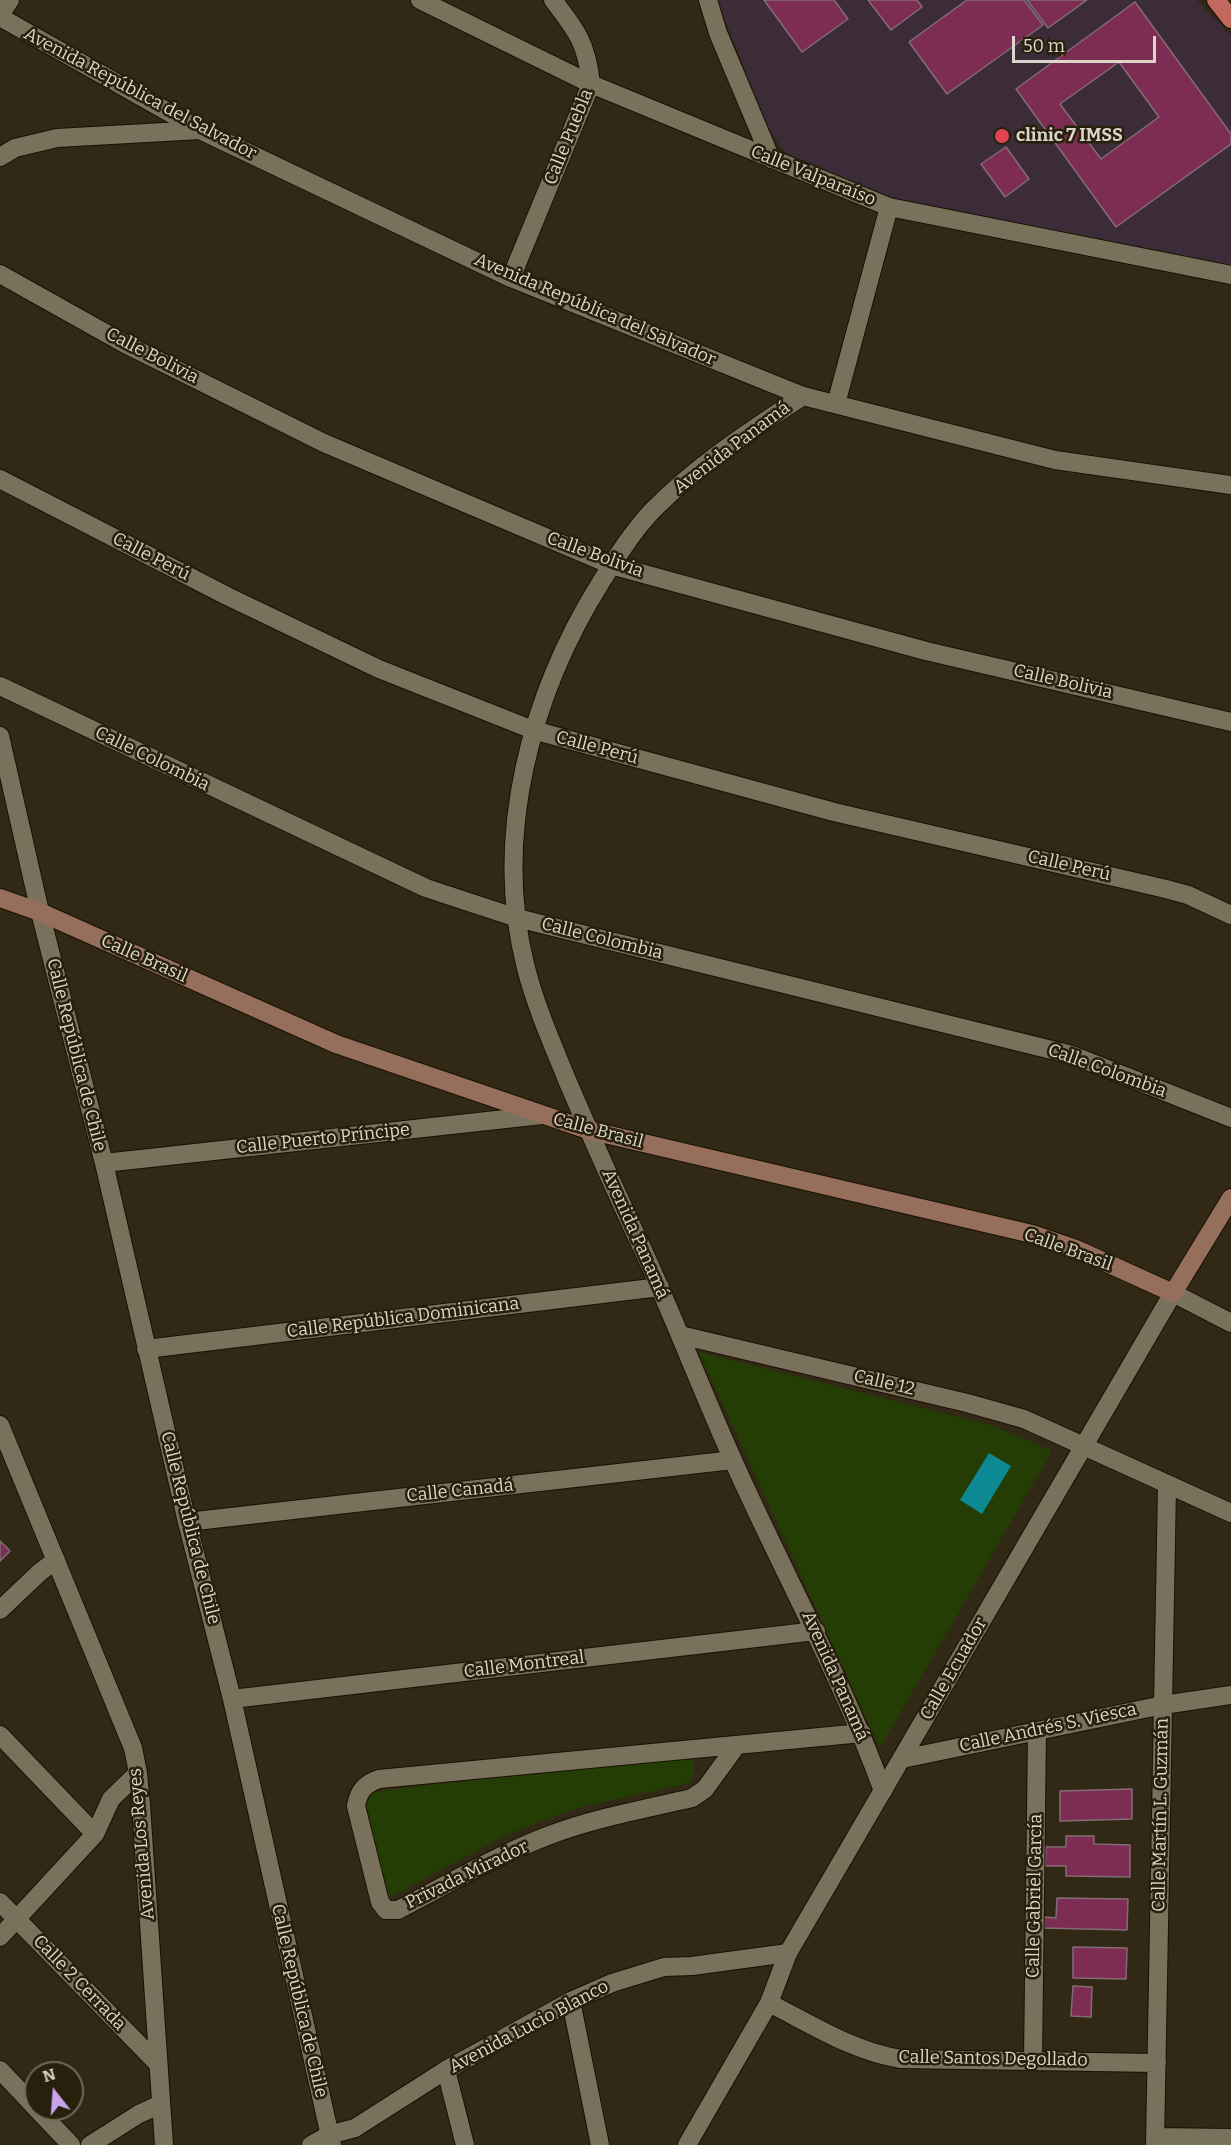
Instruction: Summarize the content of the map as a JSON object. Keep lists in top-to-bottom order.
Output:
{
  "streets": {
    "main road": ["Calle Brasil", "Calle Ecuador"],
    "street": [
      "Avenida República del Salvador",
      "Calle Puebla",
      "Calle Valparaíso",
      "Calle Bolivia",
      "Avenida Panamá",
      "Calle Perú",
      "Calle Colombia",
      "Calle República de Chile",
      "Calle Puerto Príncipe",
      "Calle República Dominicana",
      "Calle 12",
      "Calle Canadá",
      "Calle Montreal",
      "Calle Andrés S. Viesca",
      "Calle Martín L. Guzmán",
      "Avenida Los Reyes",
      "Privada Mirador",
      "Calle Gabriel García",
      "Calle 2 Cerrada",
      "Avenida Lucio Blanco",
      "Calle Santos Degollado"
    ]
  },
  "crossings": [
    ["Avenida República del Salvador", "Calle Puebla"],
    ["Avenida República del Salvador", "Avenida Panamá"],
    ["Calle Puebla", "Calle Valparaíso"],
    ["Calle Bolivia", "Avenida Panamá"],
    ["Avenida Panamá", "Calle Perú"],
    ["Avenida Panamá", "Calle Colombia"],
    ["Avenida Panamá", "Calle Brasil"],
    ["Avenida Panamá", "Calle República Dominicana"],
    ["Avenida Panamá", "Calle 12"],
    ["Avenida Panamá", "Calle Canadá"],
    ["Avenida Panamá", "Calle Montreal"],
    ["Avenida Panamá", "Calle Ecuador"],
    ["Avenida Panamá", "Privada Mirador"],
    ["Calle Brasil", "Calle República de Chile"],
    ["Calle Brasil", "Calle Puerto Príncipe"],
    ["Calle Brasil", "Calle Ecuador"],
    ["Calle República de Chile", "Calle Puerto Príncipe"],
    ["Calle República de Chile", "Calle República Dominicana"],
    ["Calle República de Chile", "Calle Canadá"],
    ["Calle República de Chile", "Calle Montreal"],
    ["Calle República de Chile", "Avenida Lucio Blanco"],
    ["Calle 12", "Calle Ecuador"],
    ["Calle 12", "Calle Martín L. Guzmán"],
    ["Calle Ecuador", "Calle Andrés S. Viesca"],
    ["Calle Ecuador", "Avenida Lucio Blanco"],
    ["Calle Ecuador", "Calle Santos Degollado"],
    ["Calle Andrés S. Viesca", "Calle Martín L. Guzmán"],
    ["Calle Andrés S. Viesca", "Calle Gabriel García"],
    ["Calle Martín L. Guzmán", "Calle Santos Degollado"],
    ["Avenida Los Reyes", "Calle 2 Cerrada"],
    ["Calle Gabriel García", "Calle Santos Degollado"]
  ],
  "places": ["clinic 7 IMSS"],
  "scale_bar": "50 m",
  "north": "top"
}
